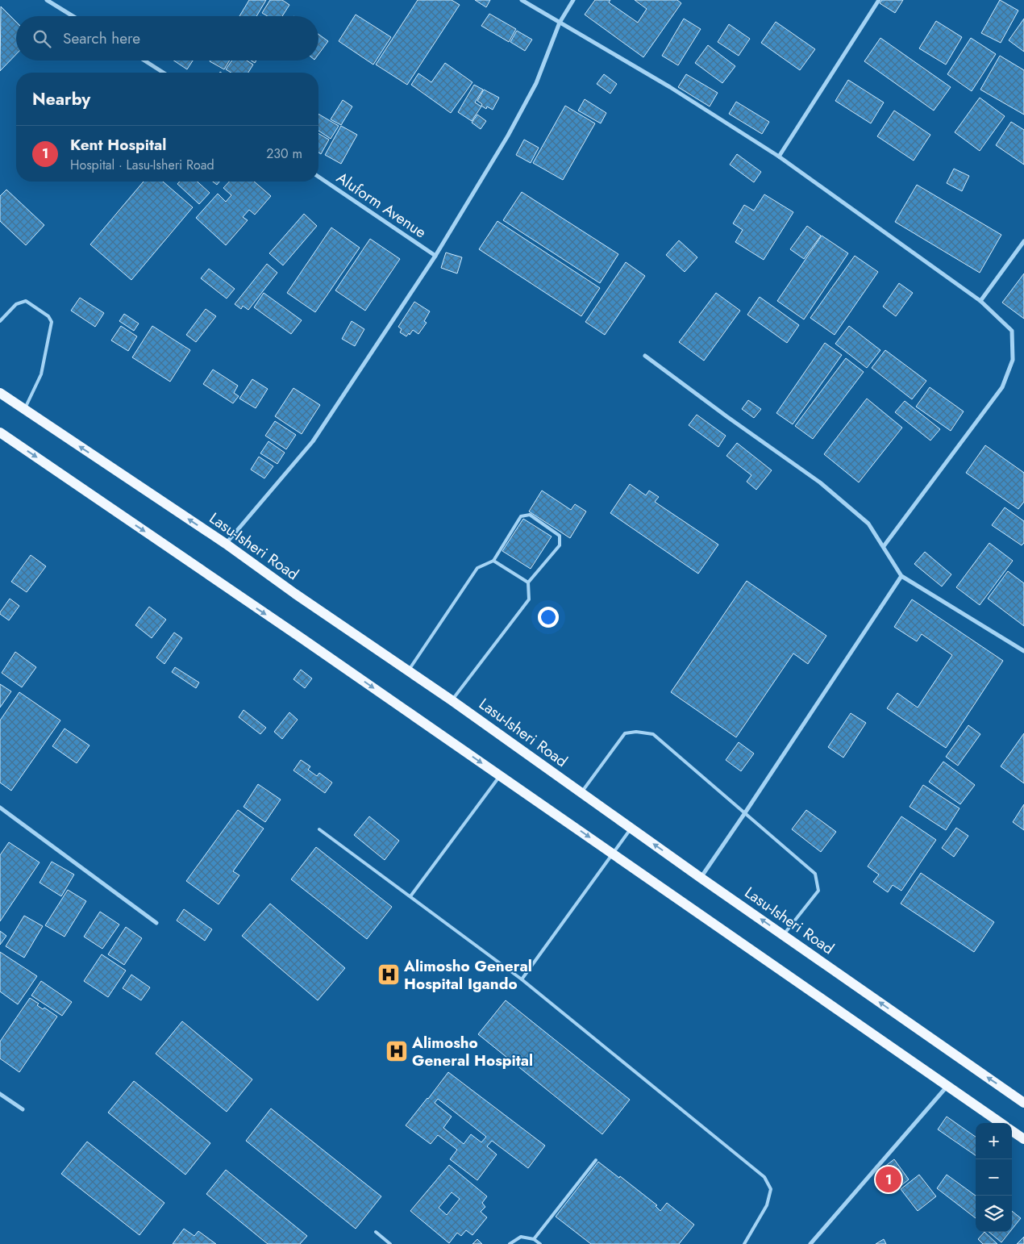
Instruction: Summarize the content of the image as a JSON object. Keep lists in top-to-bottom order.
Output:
{
  "streets": {
    "main road": ["Lasu-Isheri Road"],
    "street": ["Aluform Avenue"]
  },
  "places": {
    "hospital": ["Alimosho General Hospital Igando", "Alimosho General Hospital"]
  },
  "page": {
    "search": "Search here",
    "heading": "Nearby",
    "list": [
      {
        "mark": "1",
        "name": "Kent Hospital",
        "note": "Hospital · Lasu-Isheri Road",
        "value": "230 m"
      }
    ],
    "map_buttons": ["+", "−"],
    "pins": "1"
  }
}
